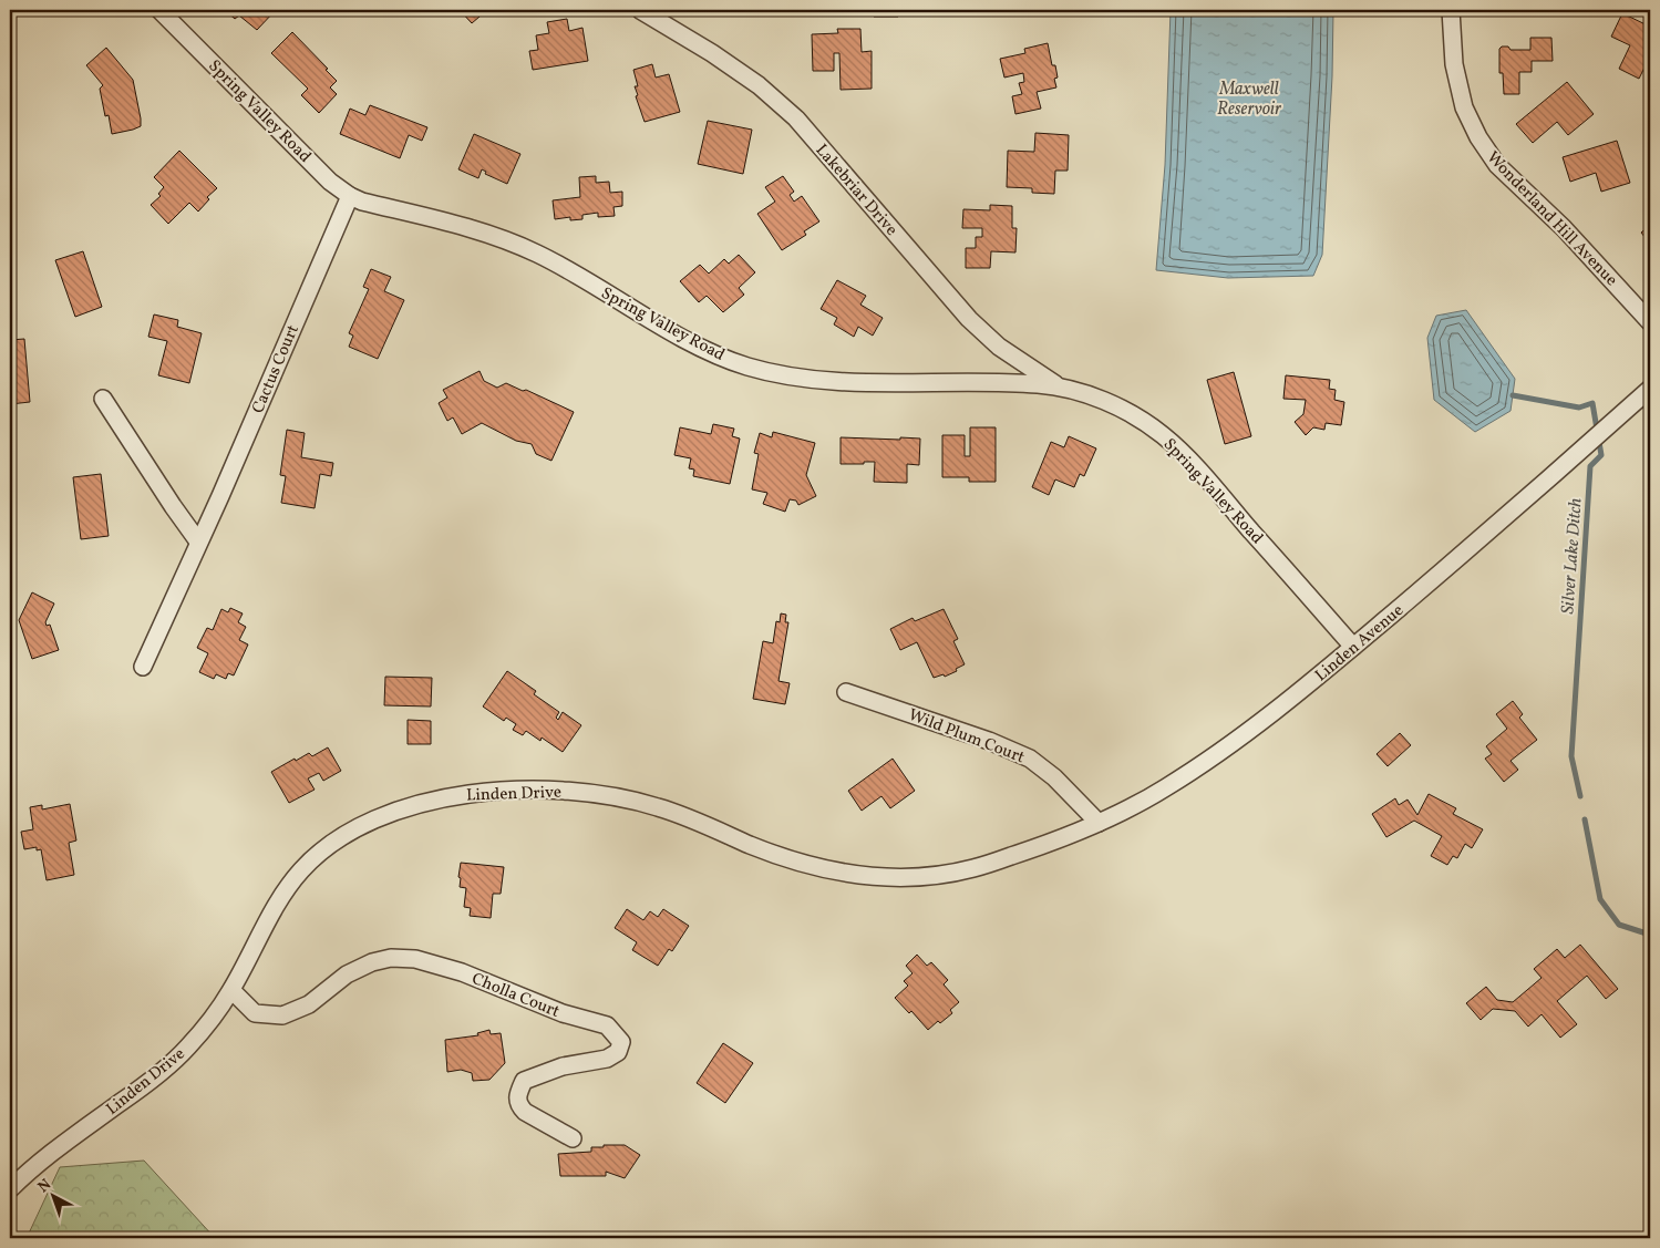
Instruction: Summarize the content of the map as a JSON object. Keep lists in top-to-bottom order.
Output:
{
  "streets": {
    "street": [
      "Spring Valley Road",
      "Lakebriar Drive",
      "Wonderland Hill Avenue",
      "Cactus Court",
      "Linden Avenue",
      "Wild Plum Court",
      "Linden Drive",
      "Cholla Court"
    ]
  },
  "crossings": [
    ["Spring Valley Road", "Lakebriar Drive"],
    ["Spring Valley Road", "Cactus Court"],
    ["Spring Valley Road", "Linden Avenue"],
    ["Linden Avenue", "Wild Plum Court"],
    ["Linden Avenue", "Linden Drive"],
    ["Linden Drive", "Cholla Court"]
  ],
  "water": ["Maxwell Reservoir", "Silver Lake Ditch"],
  "north": "top left"
}
